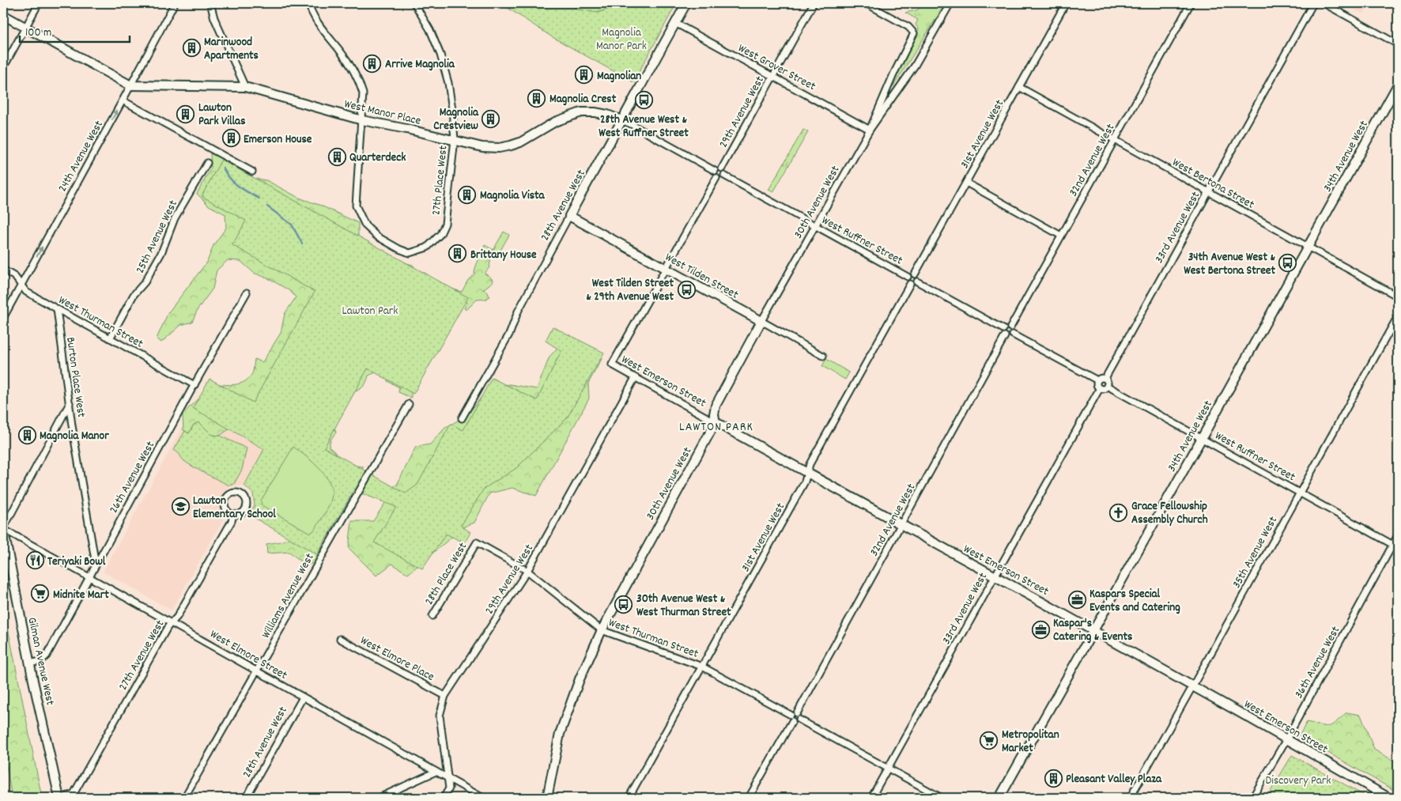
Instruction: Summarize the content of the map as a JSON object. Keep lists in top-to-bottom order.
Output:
{
  "streets": {
    "street": [
      "West Grover Street",
      "West Manor Place",
      "29th Avenue West",
      "31st Avenue West",
      "24th Avenue West",
      "34th Avenue West",
      "32nd Avenue West",
      "27th Place West",
      "West Bertona Street",
      "30th Avenue West",
      "28th Avenue West",
      "33rd Avenue West",
      "25th Avenue West",
      "West Ruffner Street",
      "West Tilden Street",
      "West Thurman Street",
      "Burton Place West",
      "West Emerson Street",
      "26th Avenue West",
      "35th Avenue West",
      "28th Place West",
      "Williams Avenue West",
      "West Elmore Street",
      "27th Avenue West",
      "West Elmore Place",
      "Gilman Avenue West",
      "36th Avenue West"
    ]
  },
  "crossings": [
    ["West Grover Street", "29th Avenue West"],
    ["West Grover Street", "30th Avenue West"],
    ["West Grover Street", "28th Avenue West"],
    ["West Manor Place", "24th Avenue West"],
    ["West Manor Place", "27th Place West"],
    ["West Manor Place", "28th Avenue West"],
    ["29th Avenue West", "West Ruffner Street"],
    ["29th Avenue West", "West Thurman Street"],
    ["29th Avenue West", "West Emerson Street"],
    ["29th Avenue West", "West Elmore Street"],
    ["29th Avenue West", "West Elmore Place"],
    ["31st Avenue West", "West Bertona Street"],
    ["31st Avenue West", "West Ruffner Street"],
    ["31st Avenue West", "West Thurman Street"],
    ["31st Avenue West", "West Emerson Street"],
    ["24th Avenue West", "West Thurman Street"],
    ["34th Avenue West", "West Bertona Street"],
    ["34th Avenue West", "West Ruffner Street"],
    ["34th Avenue West", "West Emerson Street"],
    ["32nd Avenue West", "West Bertona Street"],
    ["32nd Avenue West", "West Thurman Street"],
    ["32nd Avenue West", "West Emerson Street"],
    ["West Bertona Street", "33rd Avenue West"],
    ["30th Avenue West", "West Ruffner Street"],
    ["30th Avenue West", "West Tilden Street"],
    ["30th Avenue West", "West Thurman Street"],
    ["30th Avenue West", "West Emerson Street"],
    ["28th Avenue West", "West Tilden Street"],
    ["28th Avenue West", "West Elmore Street"],
    ["33rd Avenue West", "West Ruffner Street"],
    ["33rd Avenue West", "West Emerson Street"],
    ["25th Avenue West", "West Thurman Street"],
    ["West Ruffner Street", "35th Avenue West"],
    ["West Ruffner Street", "36th Avenue West"],
    ["West Tilden Street", "West Emerson Street"],
    ["West Thurman Street", "Burton Place West"],
    ["West Thurman Street", "26th Avenue West"],
    ["West Thurman Street", "28th Place West"],
    ["Burton Place West", "26th Avenue West"],
    ["West Emerson Street", "35th Avenue West"],
    ["West Emerson Street", "36th Avenue West"],
    ["26th Avenue West", "West Elmore Street"],
    ["26th Avenue West", "Gilman Avenue West"],
    ["Williams Avenue West", "West Elmore Street"],
    ["West Elmore Street", "27th Avenue West"],
    ["West Elmore Street", "Gilman Avenue West"],
    ["27th Avenue West", "Gilman Avenue West"]
  ],
  "one_way": ["24th Avenue West"],
  "districts": ["LAWTON PARK"],
  "parks": ["Magnolia Manor Park", "Lawton Park", "Discovery Park"],
  "places": {
    "building": [
      "Marinwood Apartments",
      "Arrive Magnolia",
      "Magnolian",
      "Magnolia Crest",
      "Lawton Park Villas",
      "Magnolia Crestview",
      "Emerson House",
      "Quarterdeck",
      "Magnolia Vista",
      "Brittany House",
      "Magnolia Manor",
      "Pleasant Valley Plaza"
    ],
    "bus stop": [
      "28th Avenue West & West Ruffner Street",
      "34th Avenue West & West Bertona Street",
      "West Tilden Street & 29th Avenue West",
      "30th Avenue West & West Thurman Street"
    ],
    "school or university": ["Lawton Elementary School"],
    "church": ["Grace Fellowship Assembly Church"],
    "restaurant": ["Teriyaki Bowl"],
    "supermarket": ["Midnite Mart", "Metropolitan Market"],
    "office": ["Kaspars Special Events and Catering", "Kaspar's Catering & Events"]
  },
  "scale_bar": "100 m"
}
